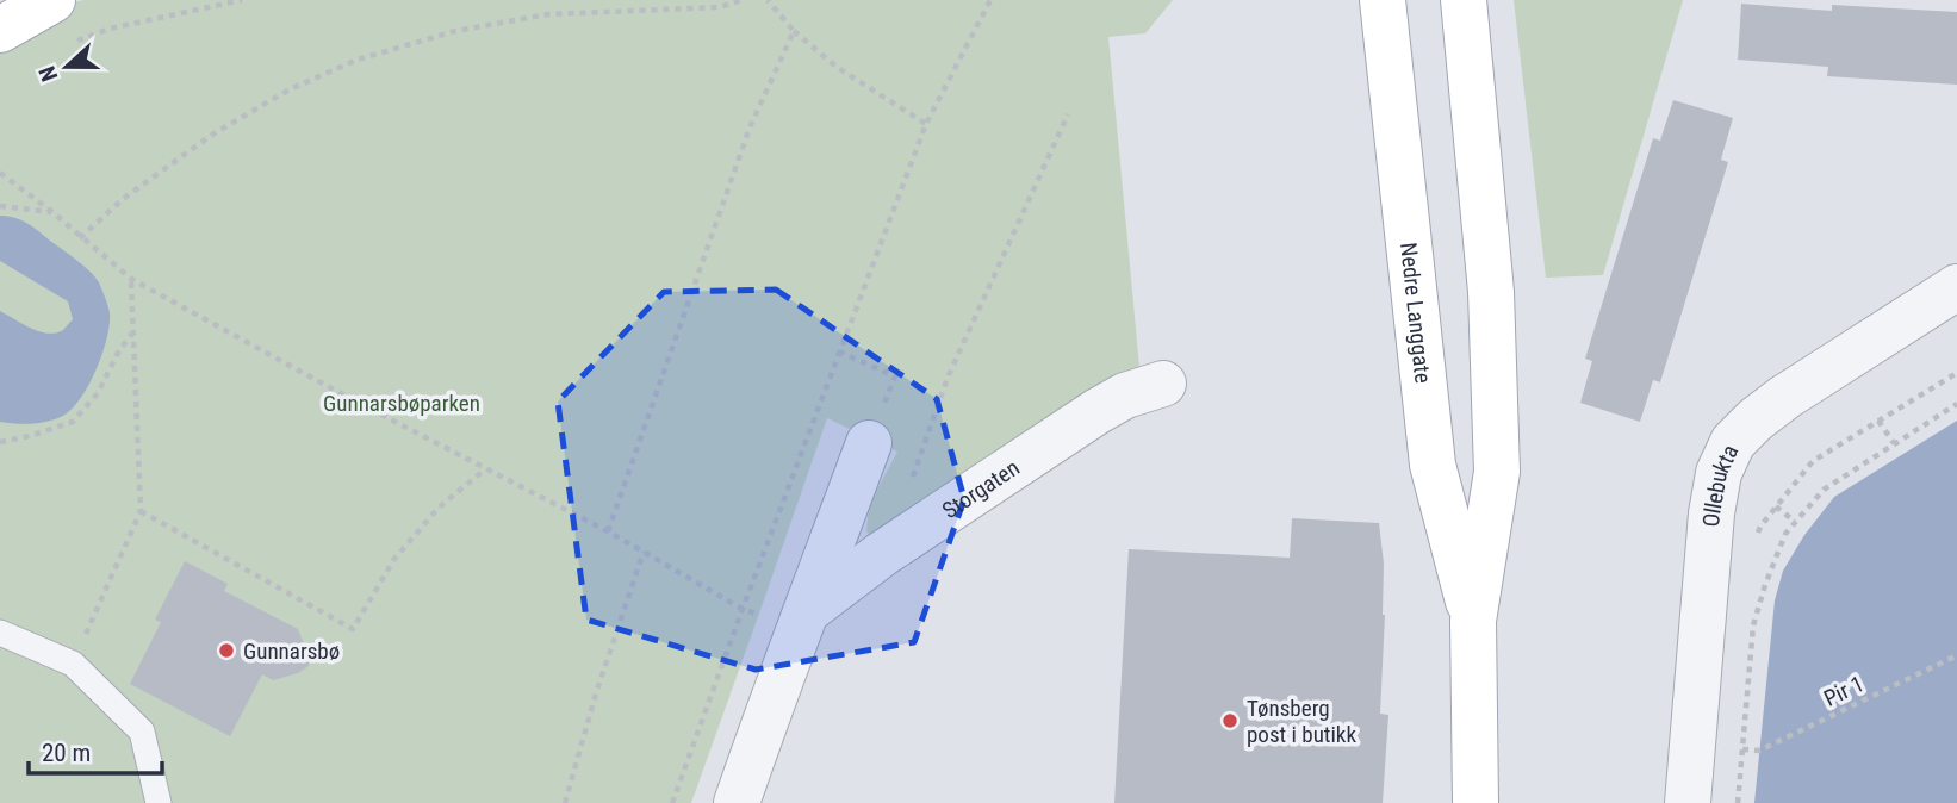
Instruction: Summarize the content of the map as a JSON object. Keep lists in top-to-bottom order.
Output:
{
  "streets": {
    "main road": ["Nedre Langgate"],
    "street": ["Ollebukta", "Storgaten"],
    "path": ["Pir 1"]
  },
  "parks": ["Gunnarsbøparken"],
  "places": ["Gunnarsbø", "Tønsberg post i butikk"],
  "scale_bar": "20 m",
  "north": "left"
}
